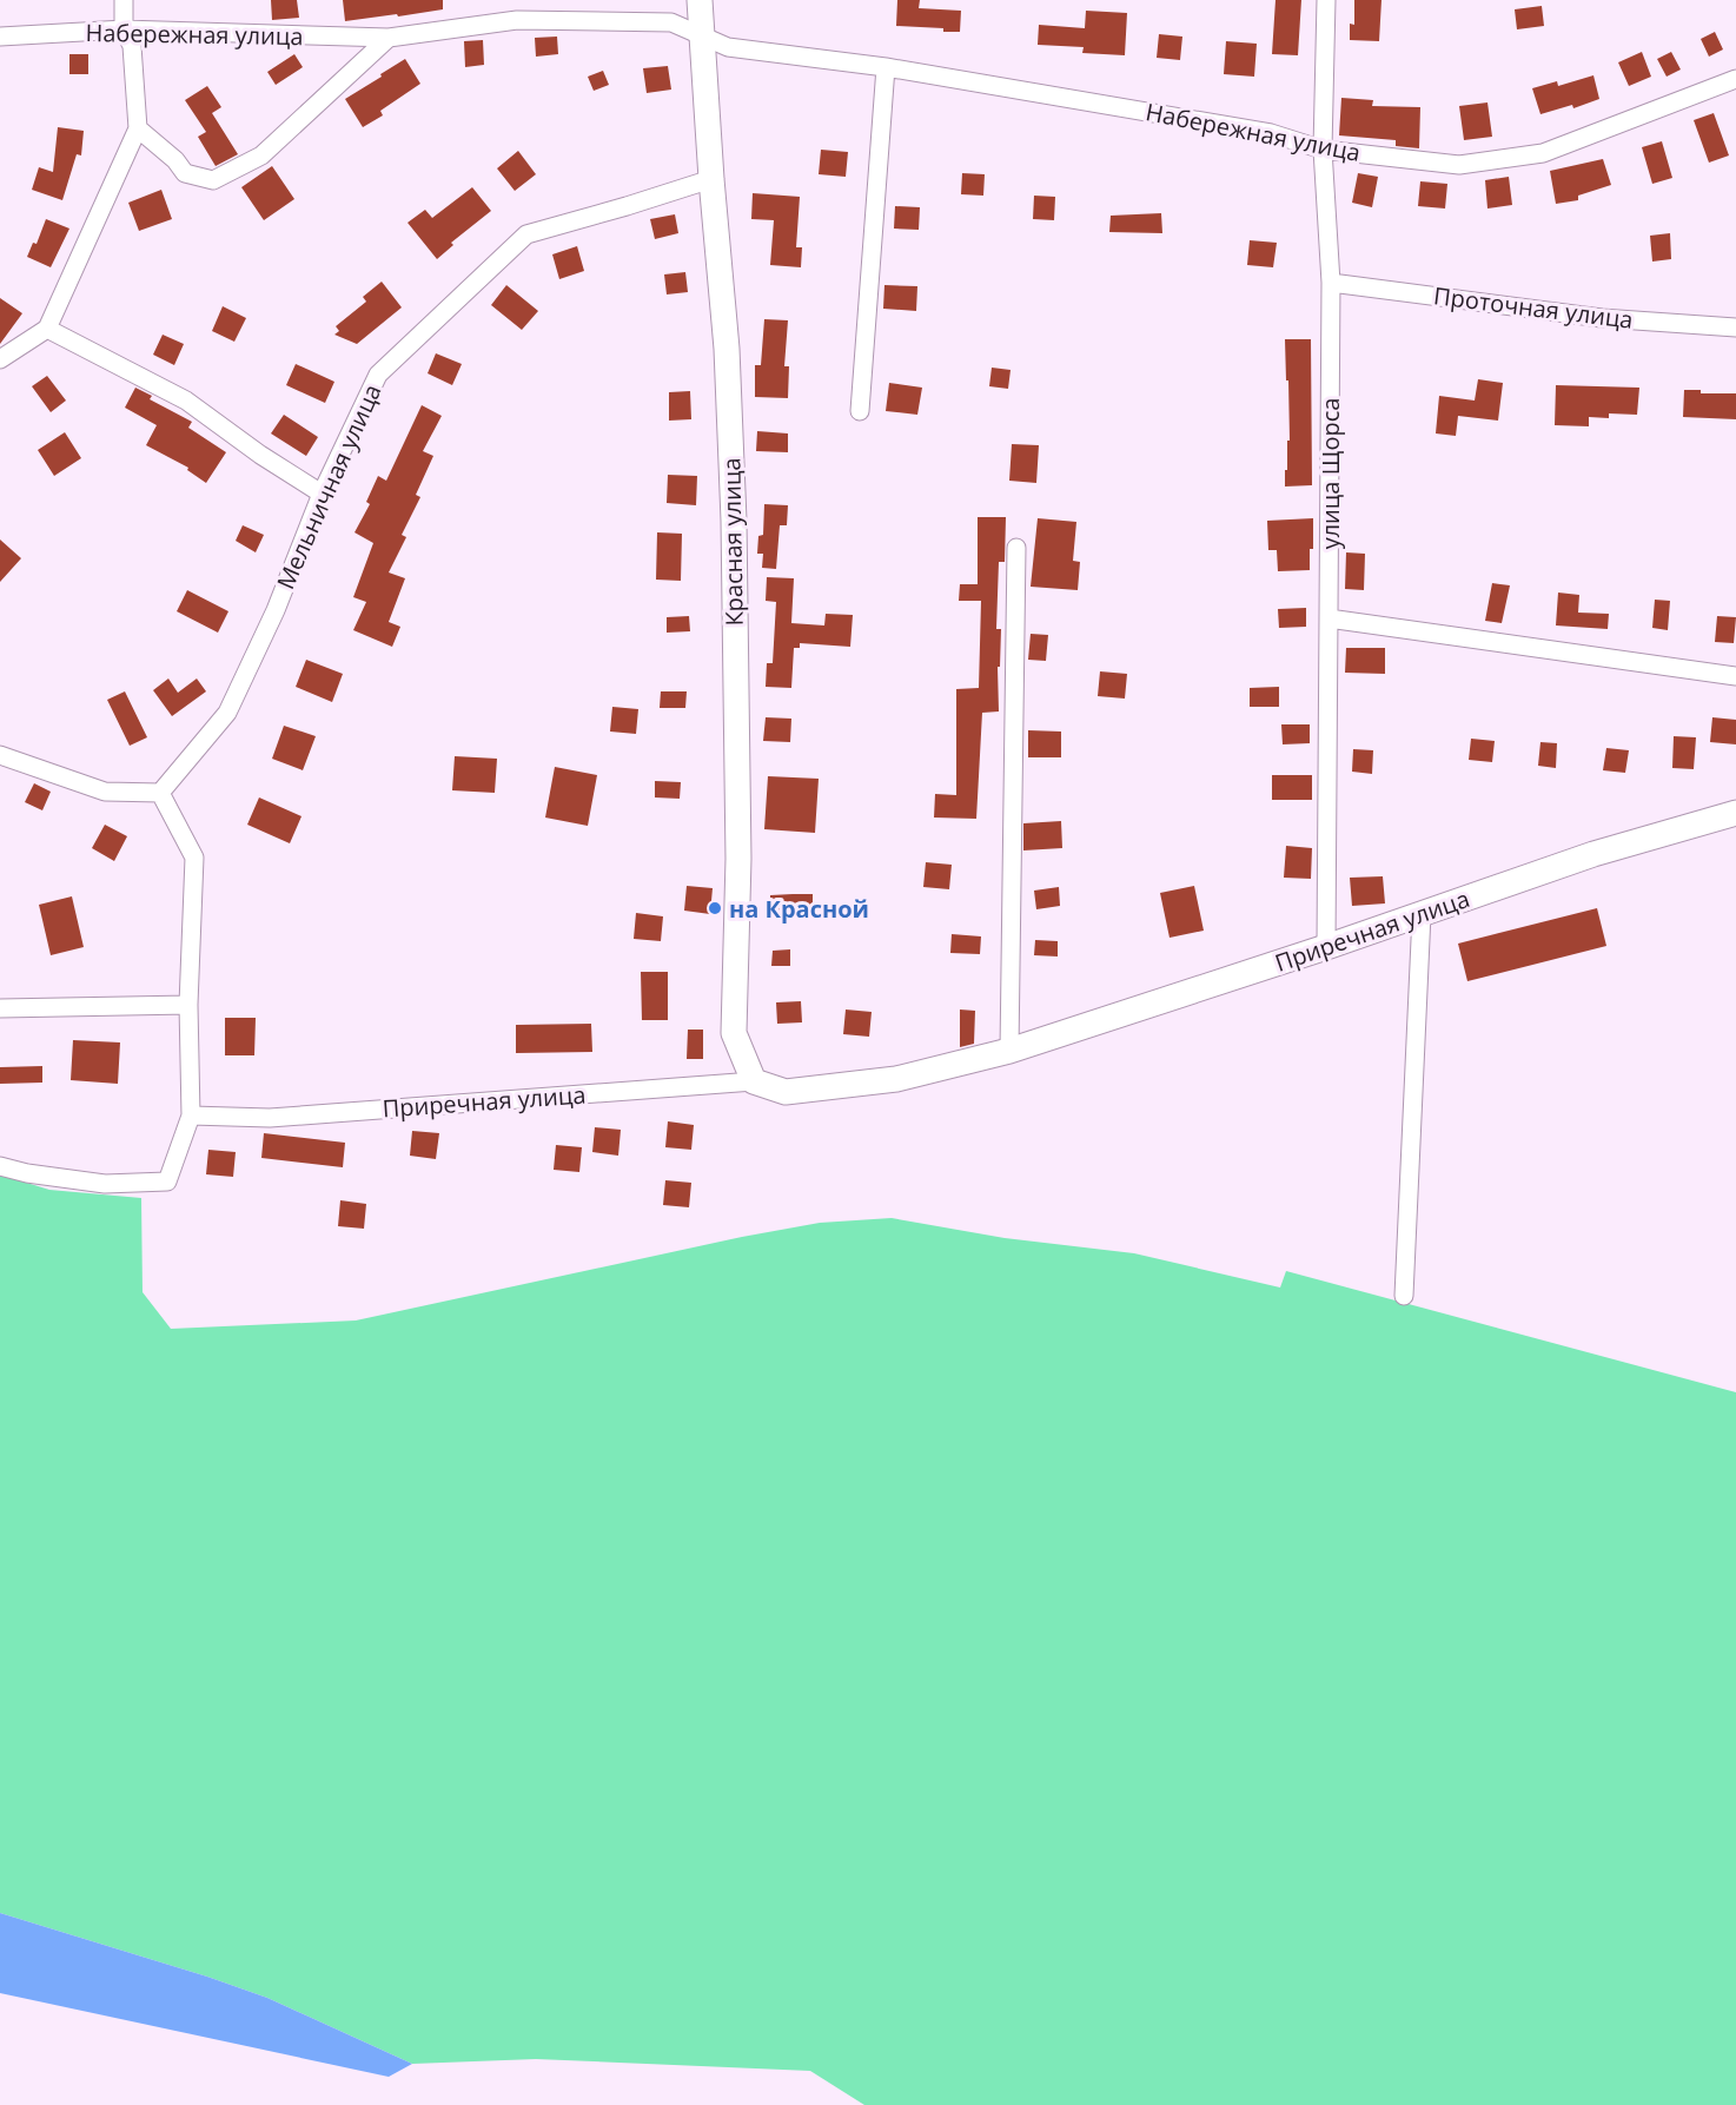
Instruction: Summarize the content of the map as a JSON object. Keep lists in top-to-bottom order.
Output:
{
  "streets": {
    "street": [
      "Набережная улица",
      "Проточная улица",
      "улица Щорса",
      "Мельничная улица",
      "Красная улица",
      "Приречная улица"
    ]
  },
  "crossings": [
    ["Набережная улица", "улица Щорса"],
    ["Набережная улица", "Красная улица"],
    ["Проточная улица", "улица Щорса"],
    ["улица Щорса", "Приречная улица"],
    ["Мельничная улица", "Красная улица"],
    ["Красная улица", "Приречная улица"]
  ],
  "places": ["на Красной"]
}
